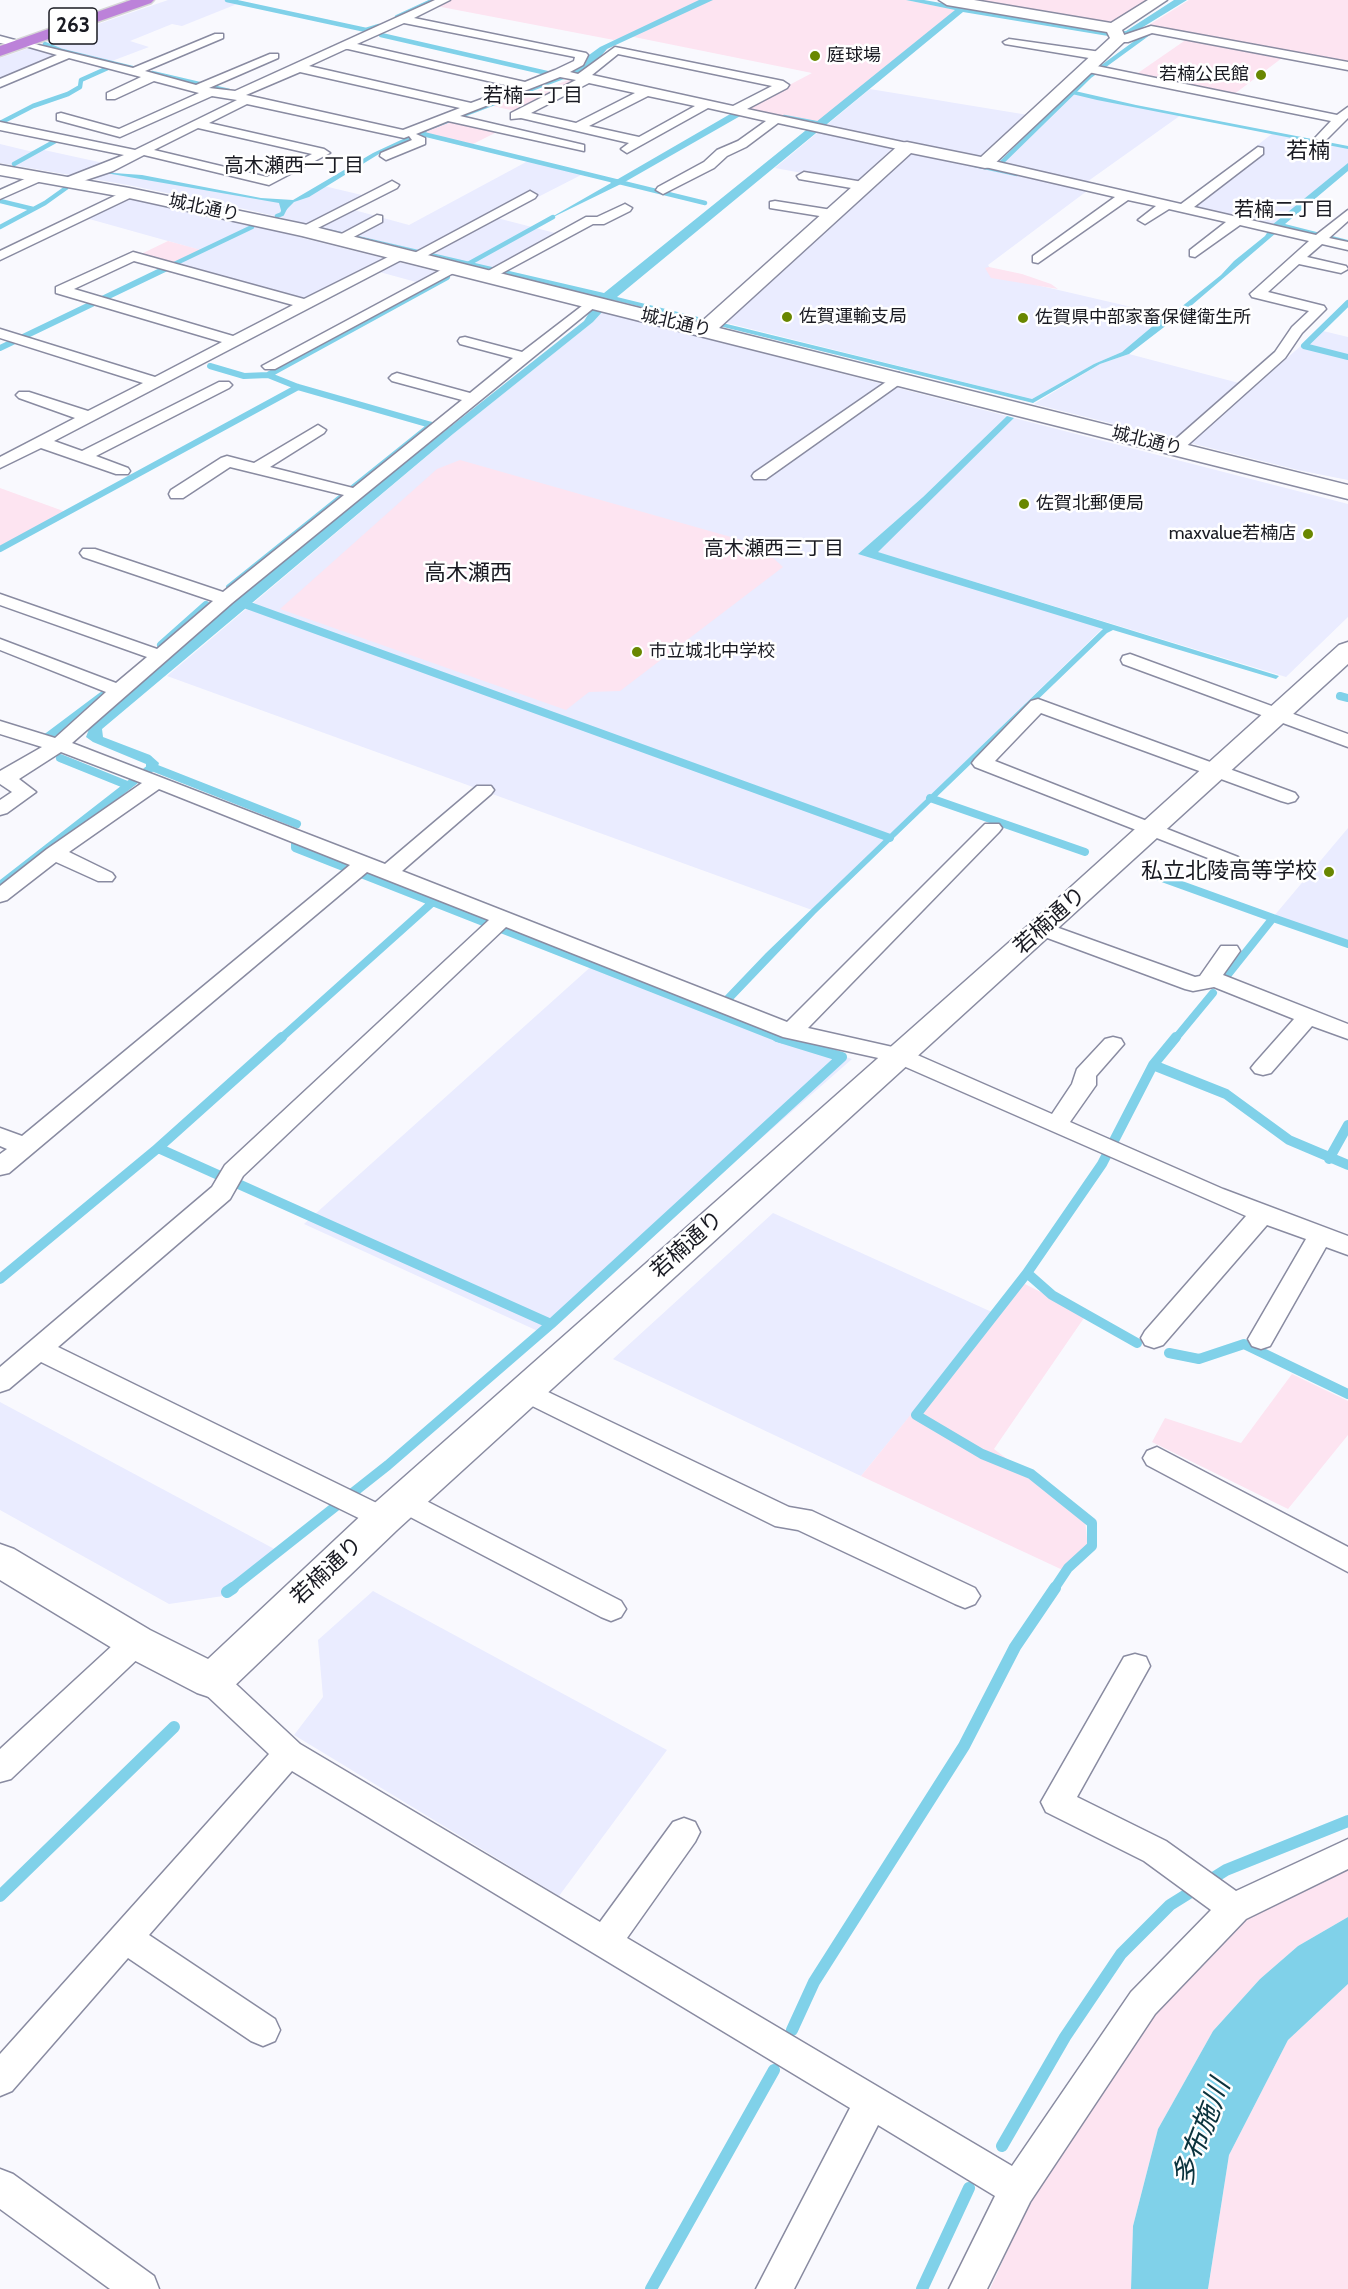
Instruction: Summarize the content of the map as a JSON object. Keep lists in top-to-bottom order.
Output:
{
  "streets": {
    "highway": ["263"],
    "street": ["城北通り", "若楠通り"]
  },
  "districts": [
    "若楠一丁目",
    "若楠",
    "高木瀬西一丁目",
    "若楠二丁目",
    "高木瀬西三丁目",
    "高木瀬西"
  ],
  "water": ["多布施川"],
  "places": [
    "庭球場",
    "若楠公民館",
    "佐賀運輸支局",
    "佐賀県中部家畜保健衛生所",
    "佐賀北郵便局",
    "maxvalue若楠店",
    "市立城北中学校",
    "私立北陵高等学校"
  ]
}
